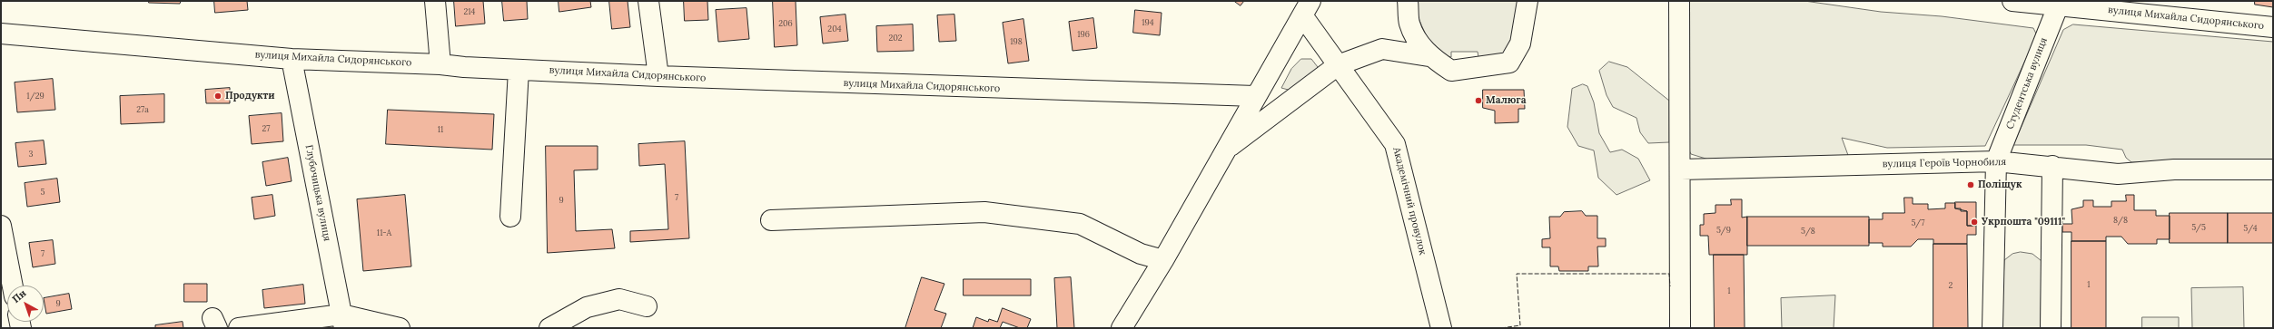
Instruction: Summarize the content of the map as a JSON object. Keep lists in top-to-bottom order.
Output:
{
  "streets": {
    "street": [
      "вулиця Михайла Сидорянського",
      "Студентська вулиця",
      "вулиця Героїв Чорнобиля",
      "Глубочицька вулиця",
      "Академічний провулок"
    ]
  },
  "crossings": [
    ["вулиця Михайла Сидорянського", "Студентська вулиця"],
    ["вулиця Михайла Сидорянського", "Глубочицька вулиця"],
    ["Студентська вулиця", "вулиця Героїв Чорнобиля"]
  ],
  "places": [
    "Продукти",
    "Малюга",
    "Поліщук",
    "Укрпошта \"09111\""
  ],
  "house_numbers": [
    "214",
    "194",
    "206",
    "204",
    "196",
    "202",
    "198",
    "1/29",
    "27а",
    "27",
    "11",
    "3",
    "5",
    "7",
    "9",
    "8/8",
    "5/7",
    "5/5",
    "5/4",
    "5/9",
    "5/8",
    "11-А",
    "7",
    "1",
    "2",
    "1",
    "9"
  ],
  "north": "top left"
}
